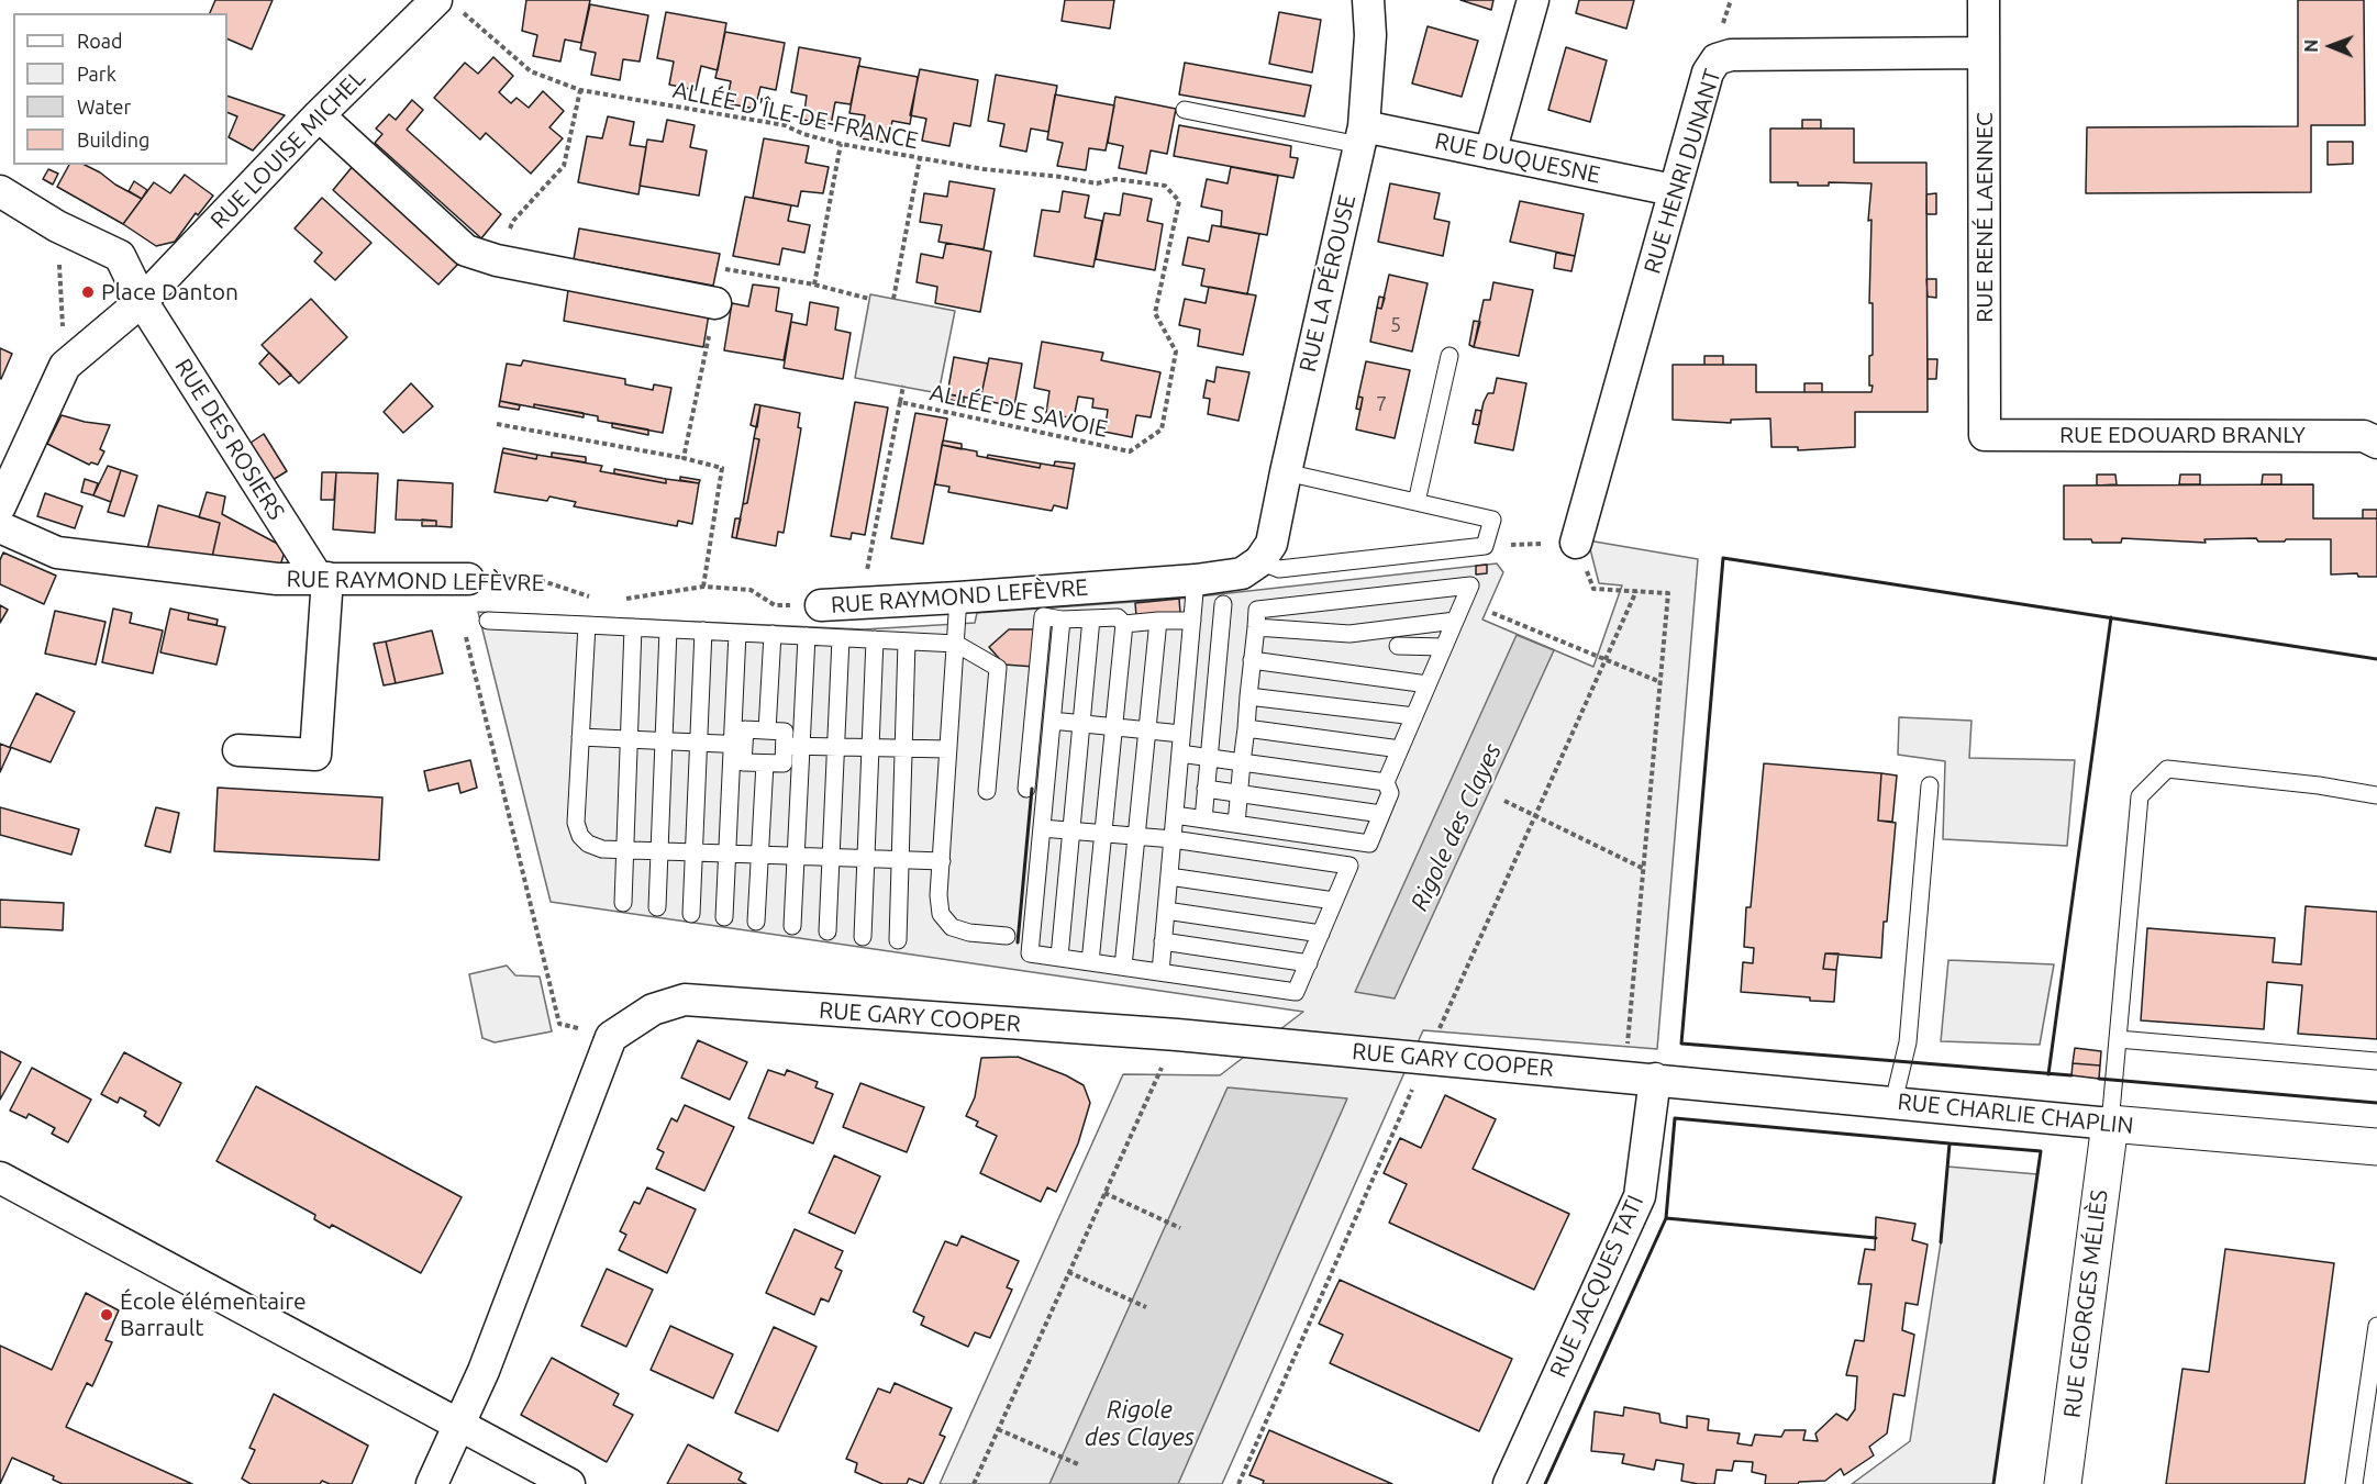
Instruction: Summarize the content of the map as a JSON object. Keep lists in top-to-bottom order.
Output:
{
  "streets": {
    "street": [
      "RUE LOUISE MICHEL",
      "RUE DUQUESNE",
      "RUE HENRI DUNANT",
      "RUE RENÉ LAENNEC",
      "RUE LA PÉROUSE",
      "RUE EDOUARD BRANLY",
      "RUE DES ROSIERS",
      "RUE RAYMOND LEFÈVRE",
      "RUE GARY COOPER",
      "RUE CHARLIE CHAPLIN",
      "RUE JACQUES TATI",
      "RUE GEORGES MÉLIÈS"
    ],
    "path": ["ALLÉE D'ÎLE-DE-FRANCE", "ALLÉE DE SAVOIE"]
  },
  "crossings": [
    ["ALLÉE D'ÎLE-DE-FRANCE", "RUE LOUISE MICHEL"],
    ["ALLÉE D'ÎLE-DE-FRANCE", "ALLÉE DE SAVOIE"],
    ["RUE LOUISE MICHEL", "RUE DES ROSIERS"],
    ["RUE DUQUESNE", "RUE HENRI DUNANT"],
    ["RUE DUQUESNE", "RUE LA PÉROUSE"],
    ["RUE HENRI DUNANT", "RUE RENÉ LAENNEC"],
    ["RUE RENÉ LAENNEC", "RUE EDOUARD BRANLY"],
    ["RUE LA PÉROUSE", "RUE RAYMOND LEFÈVRE"],
    ["ALLÉE DE SAVOIE", "RUE RAYMOND LEFÈVRE"],
    ["RUE DES ROSIERS", "RUE RAYMOND LEFÈVRE"],
    ["RUE GARY COOPER", "RUE CHARLIE CHAPLIN"],
    ["RUE GARY COOPER", "RUE JACQUES TATI"],
    ["RUE CHARLIE CHAPLIN", "RUE JACQUES TATI"],
    ["RUE CHARLIE CHAPLIN", "RUE GEORGES MÉLIÈS"]
  ],
  "water": ["Rigole des Clayes"],
  "places": ["Place Danton", "École élémentaire Barrault"],
  "house_numbers": ["5", "7"],
  "legend": [
    "Road",
    "Park",
    "Water",
    "Building"
  ],
  "north": "left"
}
